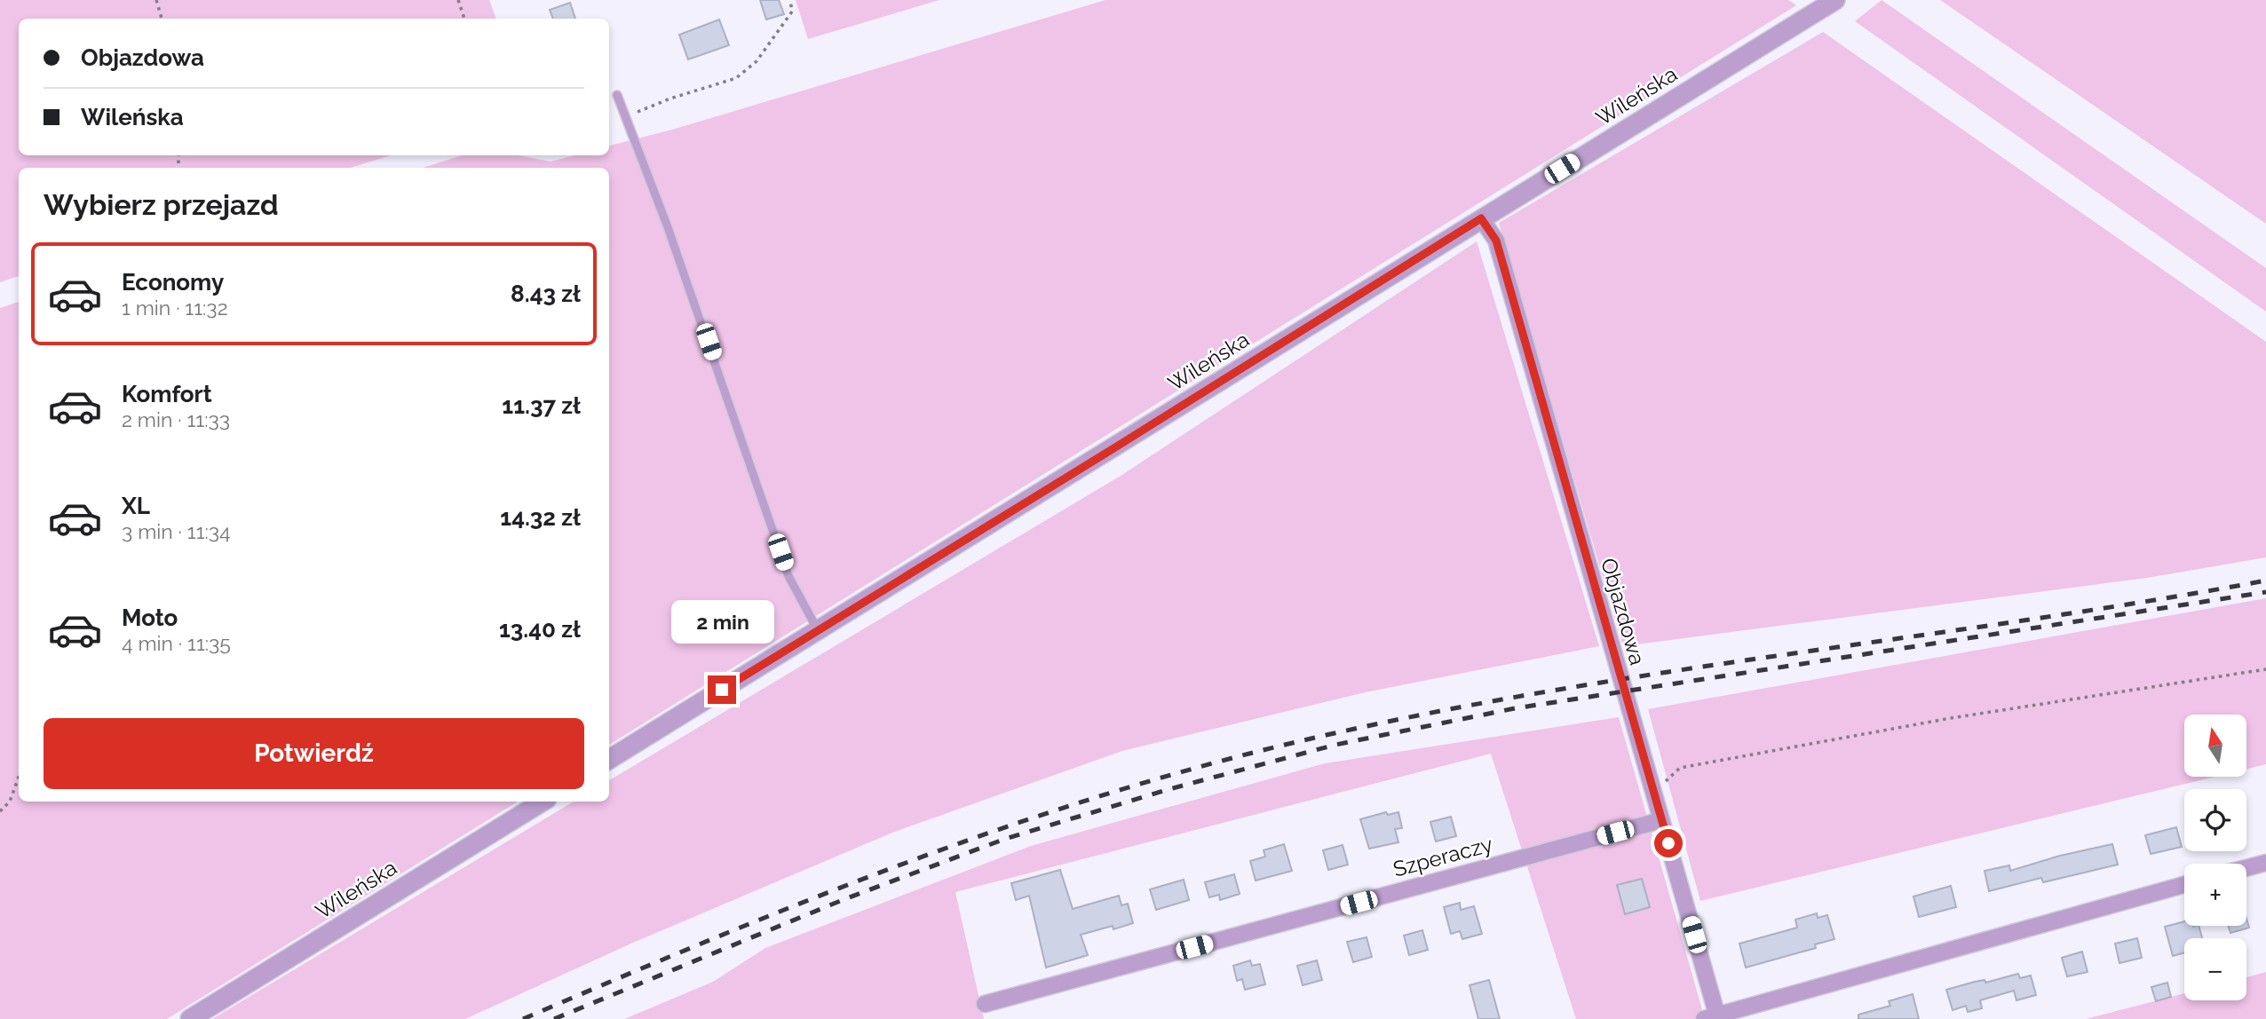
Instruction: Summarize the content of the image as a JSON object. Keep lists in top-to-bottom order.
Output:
{
  "streets": {
    "street": ["Wileńska", "Objazdowa", "Szperaczy"]
  },
  "crossings": [
    ["Wileńska", "Objazdowa"],
    ["Objazdowa", "Szperaczy"]
  ],
  "north": "top",
  "page": {
    "banner": ["Objazdowa", "Wileńska"],
    "heading": "Wybierz przejazd",
    "list": [
      {
        "name": "Economy",
        "note": "1 min · 11:32",
        "value": "8.43 zł"
      },
      {
        "name": "Komfort",
        "note": "2 min · 11:33",
        "value": "11.37 zł"
      },
      {
        "name": "XL",
        "note": "3 min · 11:34",
        "value": "14.32 zł"
      },
      {
        "name": "Moto",
        "note": "4 min · 11:35",
        "value": "13.40 zł"
      }
    ],
    "bubble": "2 min",
    "buttons": "Potwierdź",
    "map_buttons": ["+", "−"]
  }
}
